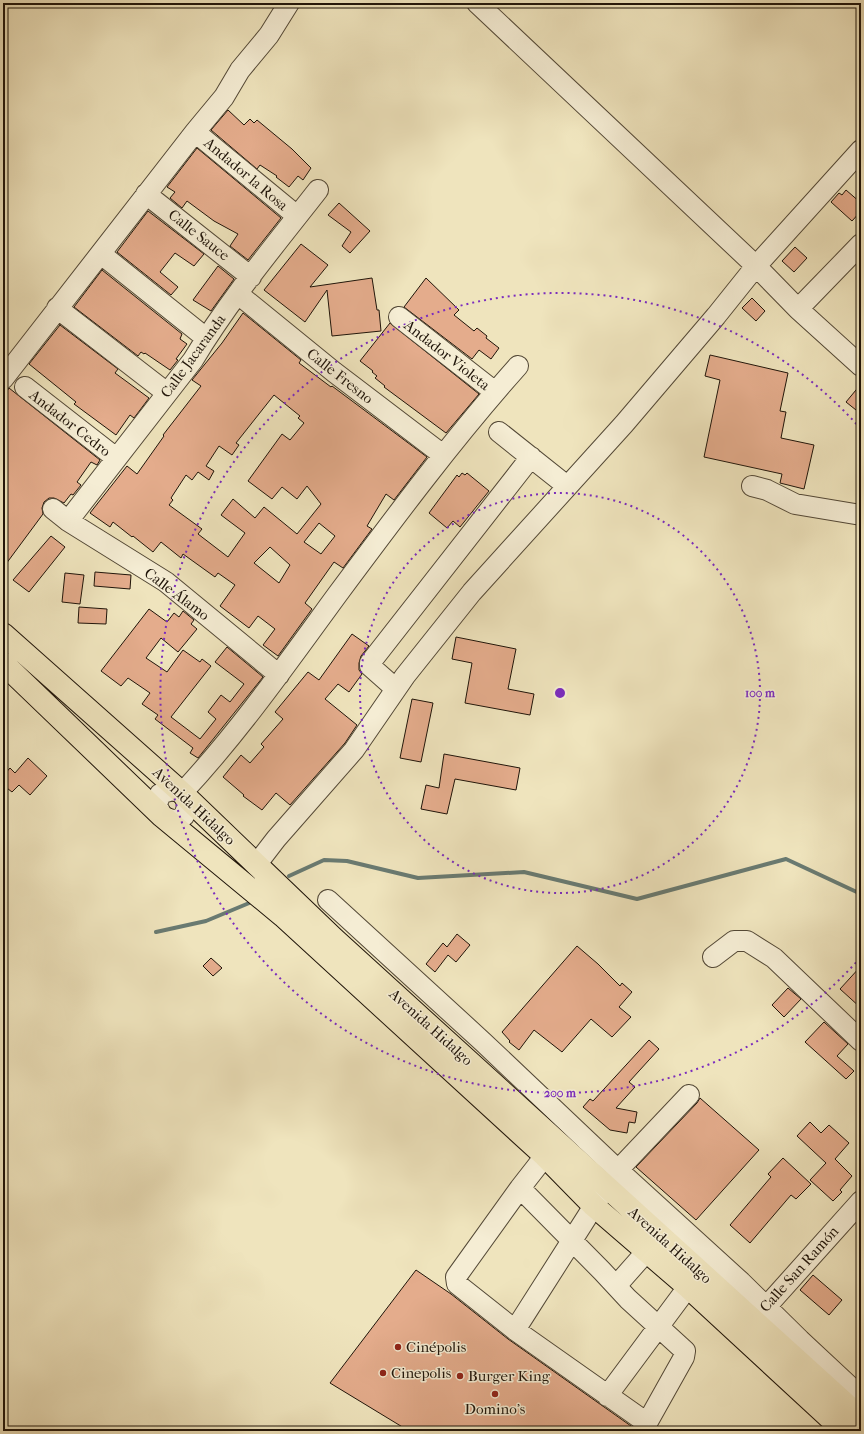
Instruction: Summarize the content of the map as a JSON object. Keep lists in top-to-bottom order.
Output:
{
  "streets": {
    "main road": ["Avenida Hidalgo"],
    "street": [
      "Andador la Rosa",
      "Calle Sauce",
      "Andador Violeta",
      "Calle Jacaranda",
      "Calle Fresno",
      "Andador Cedro",
      "Calle Álamo",
      "Calle San Ramón"
    ]
  },
  "crossings": [
    ["Andador la Rosa", "Calle Jacaranda"],
    ["Calle Sauce", "Calle Jacaranda"],
    ["Calle Jacaranda", "Calle Fresno"],
    ["Calle Jacaranda", "Andador Cedro"],
    ["Calle Jacaranda", "Calle Álamo"],
    ["Avenida Hidalgo", "Calle San Ramón"]
  ],
  "places": [
    "Cinépolis",
    "Cinepolis",
    "Burger King",
    "Domino's"
  ],
  "rings": ["100 m", "200 m"]
}
